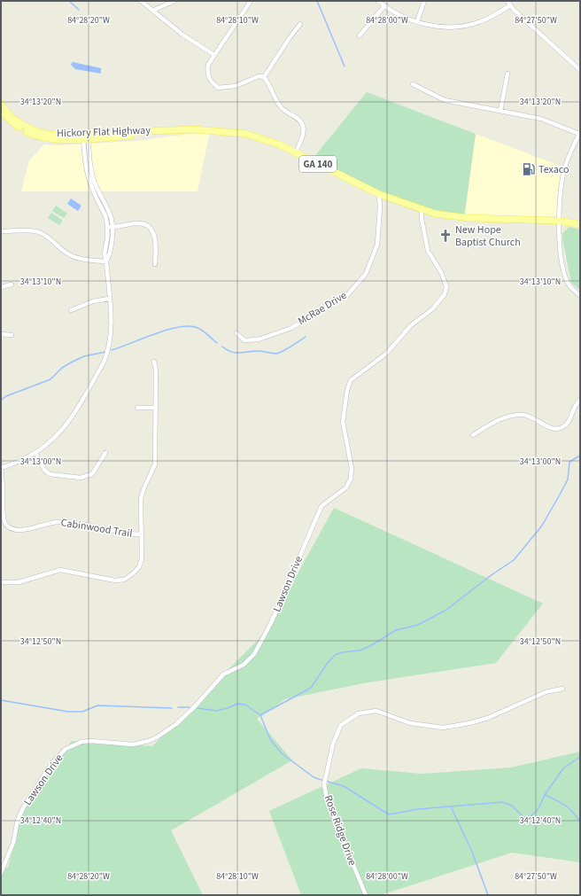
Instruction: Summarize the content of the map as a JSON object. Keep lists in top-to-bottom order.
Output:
{
  "streets": {
    "main road": ["Hickory Flat Highway", "GA 140"],
    "street": [
      "McRae Drive",
      "Cabinwood Trail",
      "Lawson Drive",
      "Rose Ridge Drive"
    ]
  },
  "crossings": [
    ["Hickory Flat Highway", "McRae Drive"],
    ["Hickory Flat Highway", "Lawson Drive"]
  ],
  "places": {
    "fuel station": ["Texaco"],
    "church": ["New Hope Baptist Church"]
  },
  "coordinates": [
    "84°28'20\"W",
    "84°28'10\"W",
    "84°28'00\"W",
    "84°27'50\"W",
    "34°13'20\"N",
    "34°13'10\"N",
    "34°13'00\"N",
    "34°12'50\"N",
    "34°12'40\"N"
  ]
}
